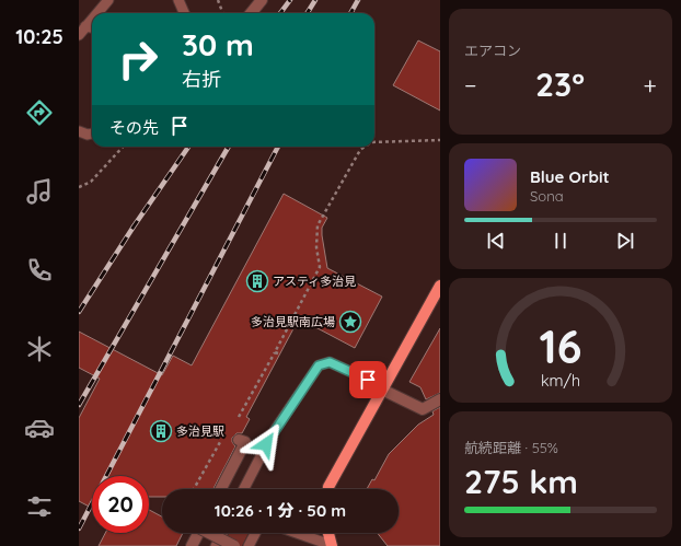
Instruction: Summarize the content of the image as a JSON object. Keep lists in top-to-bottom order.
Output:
{
  "places": {
    "building": ["アスティ多治見", "多治見駅"],
    "place": ["多治見駅南広場"]
  },
  "page": {
    "tabs": "10:25",
    "tile": [
      "エアコン",
      ["航続距離 · 55%", "275 km"]
    ],
    "turn": ["30 m", "右折"],
    "heat": ["−", "23°", "+"],
    "then": "その先",
    "song": ["Blue Orbit", "Sona"],
    "limit": "20",
    "trip": "10:26 · 1 分 · 50 m",
    "gauge": ["16", "km/h"]
  }
}
